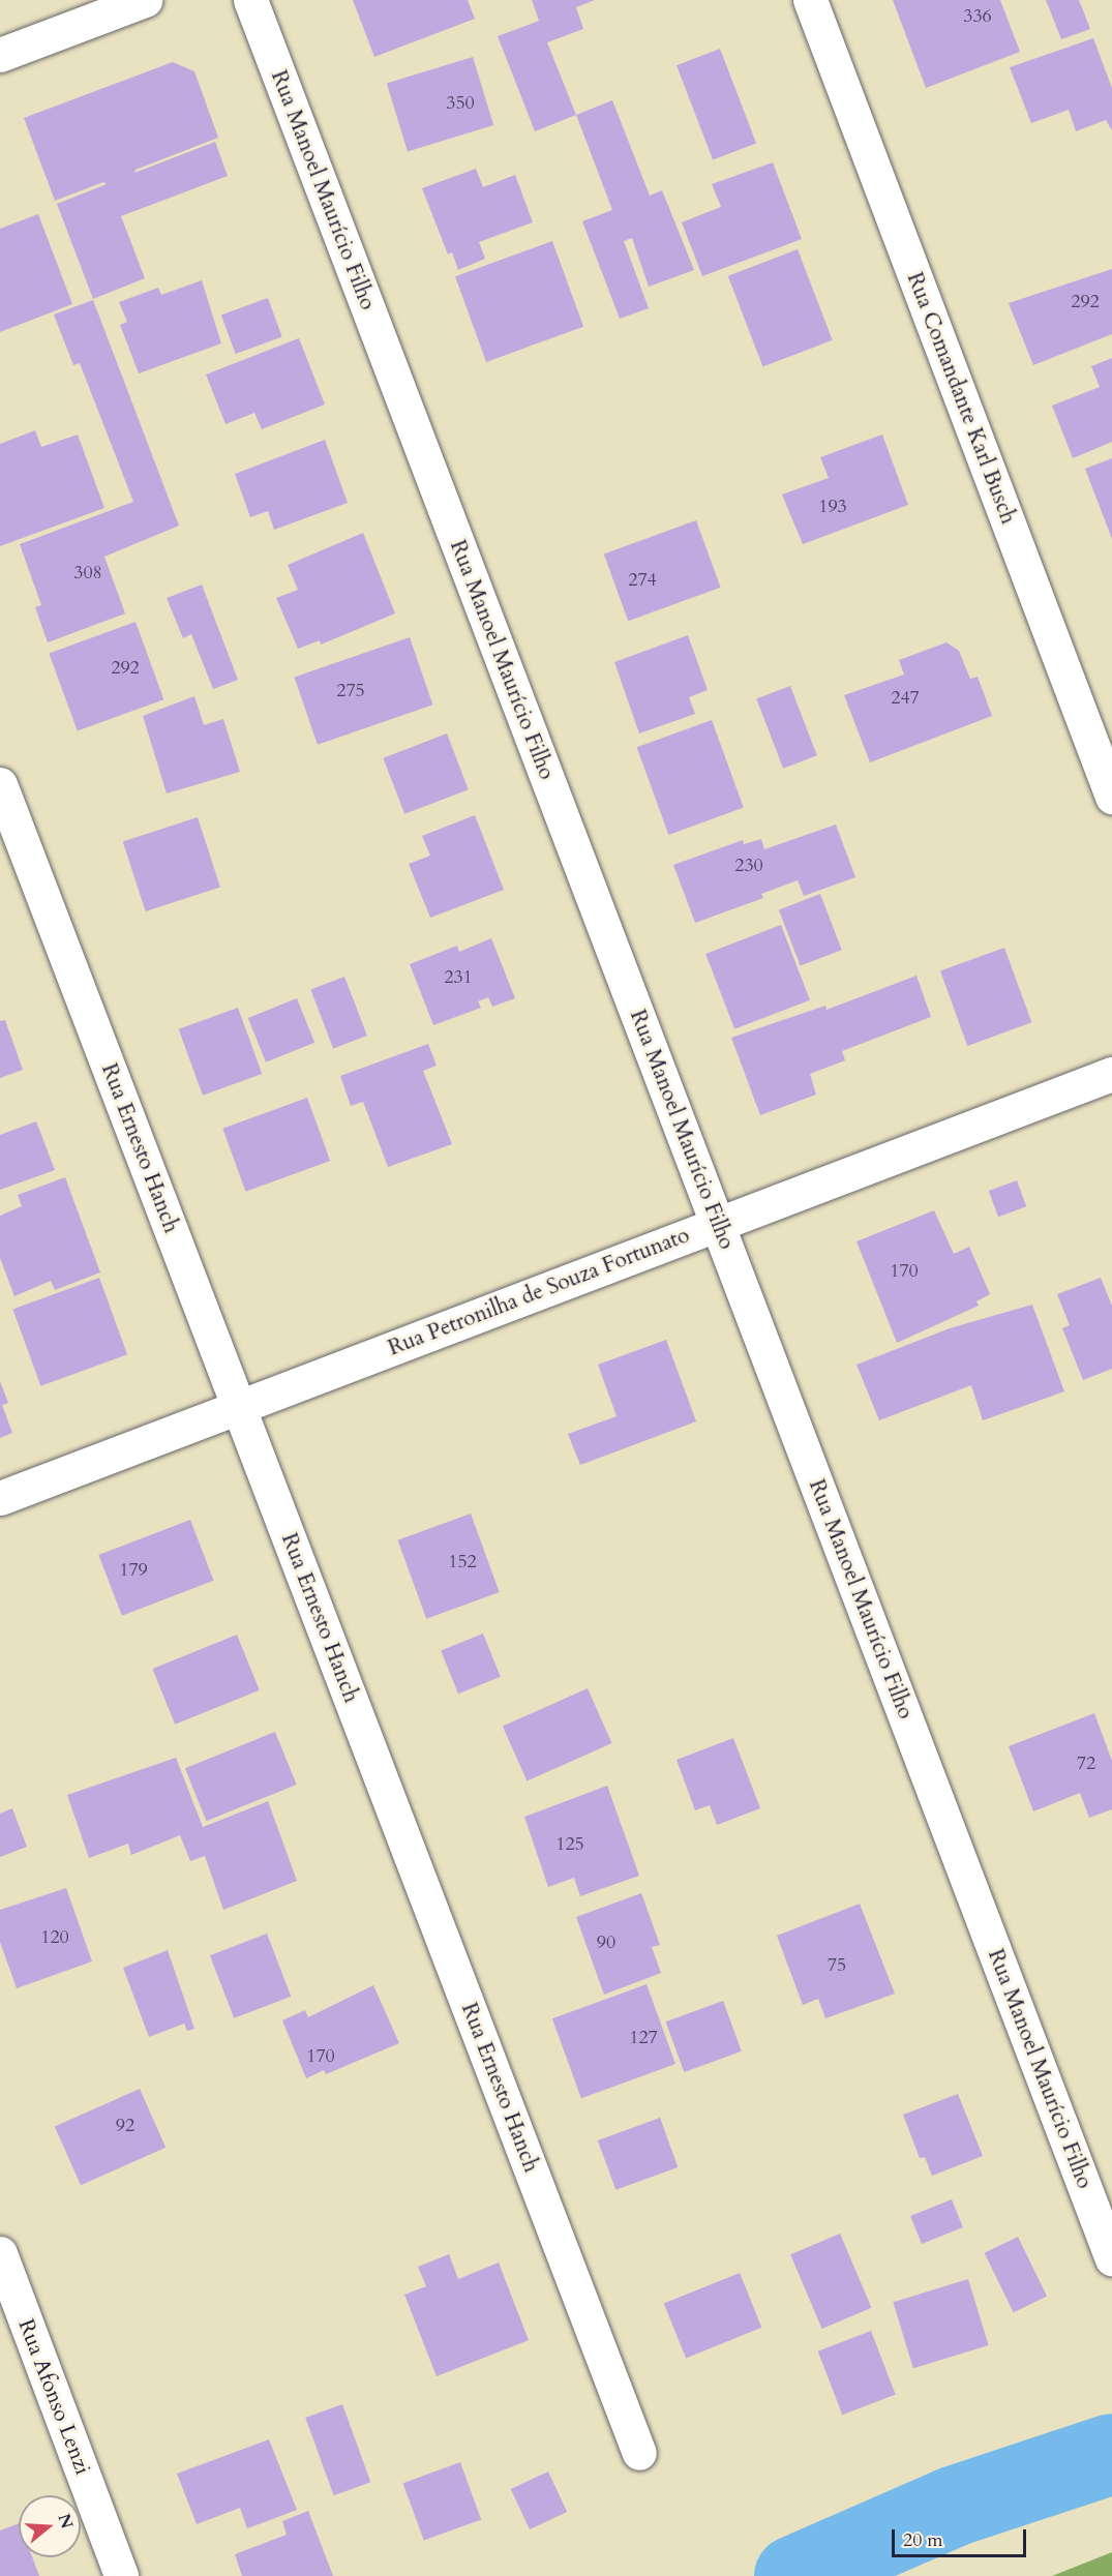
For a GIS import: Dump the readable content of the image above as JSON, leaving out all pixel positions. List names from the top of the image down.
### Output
{
  "streets": {
    "street": [
      "Rua Manoel Maurício Filho",
      "Rua Comandante Karl Busch",
      "Rua Ernesto Hanch",
      "Rua Petronilha de Souza Fortunato",
      "Rua Afonso Lenzi"
    ]
  },
  "crossings": [
    ["Rua Manoel Maurício Filho", "Rua Petronilha de Souza Fortunato"],
    ["Rua Ernesto Hanch", "Rua Petronilha de Souza Fortunato"]
  ],
  "house_numbers": [
    "336",
    "350",
    "292",
    "193",
    "308",
    "274",
    "292",
    "275",
    "247",
    "230",
    "231",
    "170",
    "152",
    "179",
    "72",
    "125",
    "120",
    "90",
    "75",
    "127",
    "170",
    "92"
  ],
  "scale_bar": "20 m",
  "north": "right"
}
